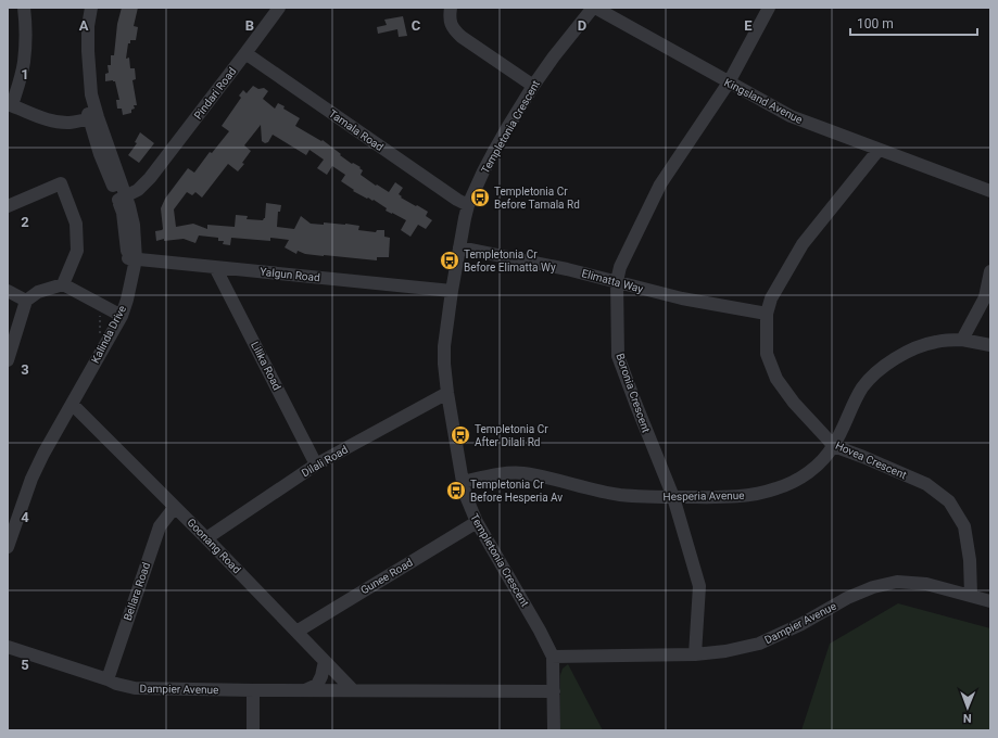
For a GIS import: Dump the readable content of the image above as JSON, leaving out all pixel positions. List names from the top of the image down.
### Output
{
  "streets": {
    "street": [
      "Pindari Road",
      "Kingsland Avenue",
      "Templetonia Crescent",
      "Tamala Road",
      "Yalgun Road",
      "Elimatta Way",
      "Kalinda Drive",
      "Lilika Road",
      "Boronia Crescent",
      "Hovea Crescent",
      "Dilali Road",
      "Hesperia Avenue",
      "Goonang Road",
      "Gunee Road",
      "Bellara Road",
      "Dampier Avenue"
    ]
  },
  "crossings": [
    ["Pindari Road", "Tamala Road"],
    ["Pindari Road", "Kalinda Drive"],
    ["Kingsland Avenue", "Templetonia Crescent"],
    ["Kingsland Avenue", "Boronia Crescent"],
    ["Kingsland Avenue", "Hovea Crescent"],
    ["Templetonia Crescent", "Tamala Road"],
    ["Templetonia Crescent", "Yalgun Road"],
    ["Templetonia Crescent", "Elimatta Way"],
    ["Templetonia Crescent", "Dilali Road"],
    ["Templetonia Crescent", "Hesperia Avenue"],
    ["Templetonia Crescent", "Gunee Road"],
    ["Templetonia Crescent", "Dampier Avenue"],
    ["Yalgun Road", "Kalinda Drive"],
    ["Yalgun Road", "Lilika Road"],
    ["Elimatta Way", "Boronia Crescent"],
    ["Elimatta Way", "Hovea Crescent"],
    ["Kalinda Drive", "Goonang Road"],
    ["Lilika Road", "Dilali Road"],
    ["Boronia Crescent", "Hesperia Avenue"],
    ["Boronia Crescent", "Dampier Avenue"],
    ["Hovea Crescent", "Hesperia Avenue"],
    ["Hovea Crescent", "Dampier Avenue"],
    ["Dilali Road", "Goonang Road"],
    ["Goonang Road", "Gunee Road"],
    ["Goonang Road", "Bellara Road"],
    ["Goonang Road", "Dampier Avenue"],
    ["Bellara Road", "Dampier Avenue"]
  ],
  "places": {
    "bus stop": [
      "Templetonia Cr Before Tamala Rd",
      "Templetonia Cr Before Elimatta Wy",
      "Templetonia Cr After Dilali Rd",
      "Templetonia Cr Before Hesperia Av"
    ]
  },
  "scale_bar": "100 m",
  "north": "bottom",
  "grid": {
    "columns": [
      "A",
      "B",
      "C",
      "D",
      "E"
    ],
    "rows": [
      "1",
      "2",
      "3",
      "4",
      "5"
    ]
  }
}
